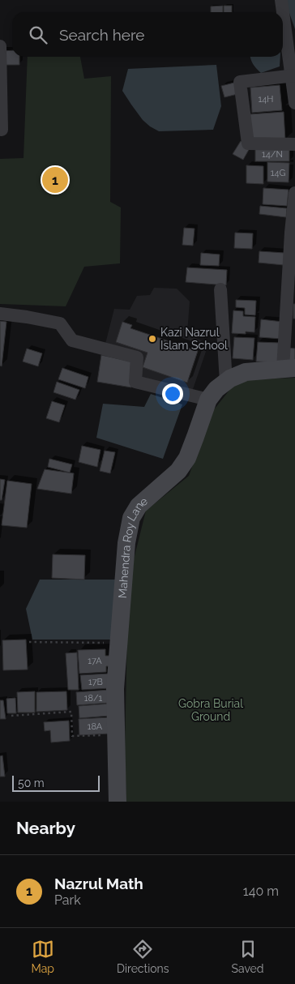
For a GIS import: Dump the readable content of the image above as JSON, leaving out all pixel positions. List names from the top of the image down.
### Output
{
  "streets": {
    "street": ["Mahendra Roy Lane"]
  },
  "parks": ["Gobra Burial Ground"],
  "places": ["Kazi Nazrul Islam School"],
  "house_numbers": [
    "14H",
    "14/N",
    "14G",
    "17A",
    "17B",
    "18/1",
    "18A"
  ],
  "scale_bar": "50 m",
  "page": {
    "search": "Search here",
    "pins": "1",
    "scale": "50 m",
    "heading": "Nearby",
    "list": [
      {
        "mark": "1",
        "name": "Nazrul Math",
        "note": "Park",
        "value": "140 m"
      }
    ],
    "nav": ["Map", "Directions", "Saved"]
  }
}
